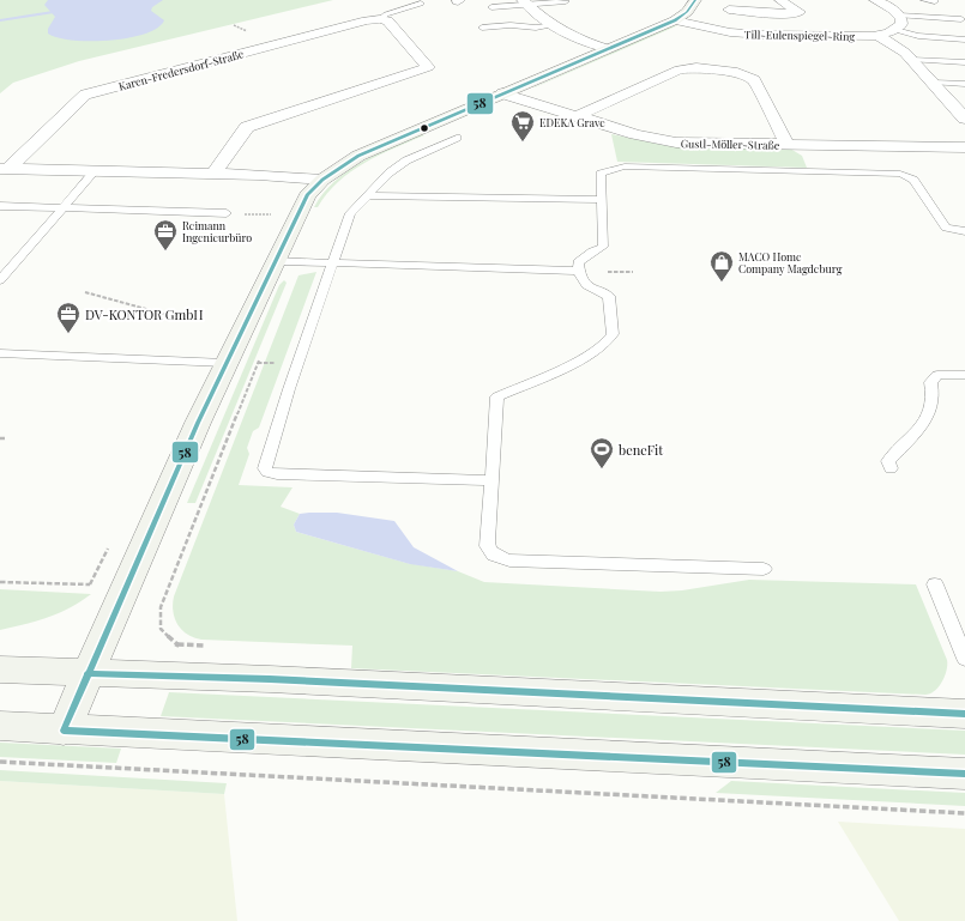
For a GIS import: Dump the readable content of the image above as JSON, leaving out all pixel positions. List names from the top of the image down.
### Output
{
  "streets": {
    "street": ["Till-Eulenspiegel-Ring", "Karen-Fredersdorf-Straße", "Gustl-Möller-Straße"]
  },
  "places": {
    "supermarket": ["EDEKA Grave"],
    "office": ["Reimann Ingenieurbüro", "DV-KONTOR GmbH"],
    "shop": ["MACO Home Company Magdeburg"],
    "sports": ["beneFit"]
  },
  "lines": ["transit line 58"]
}
